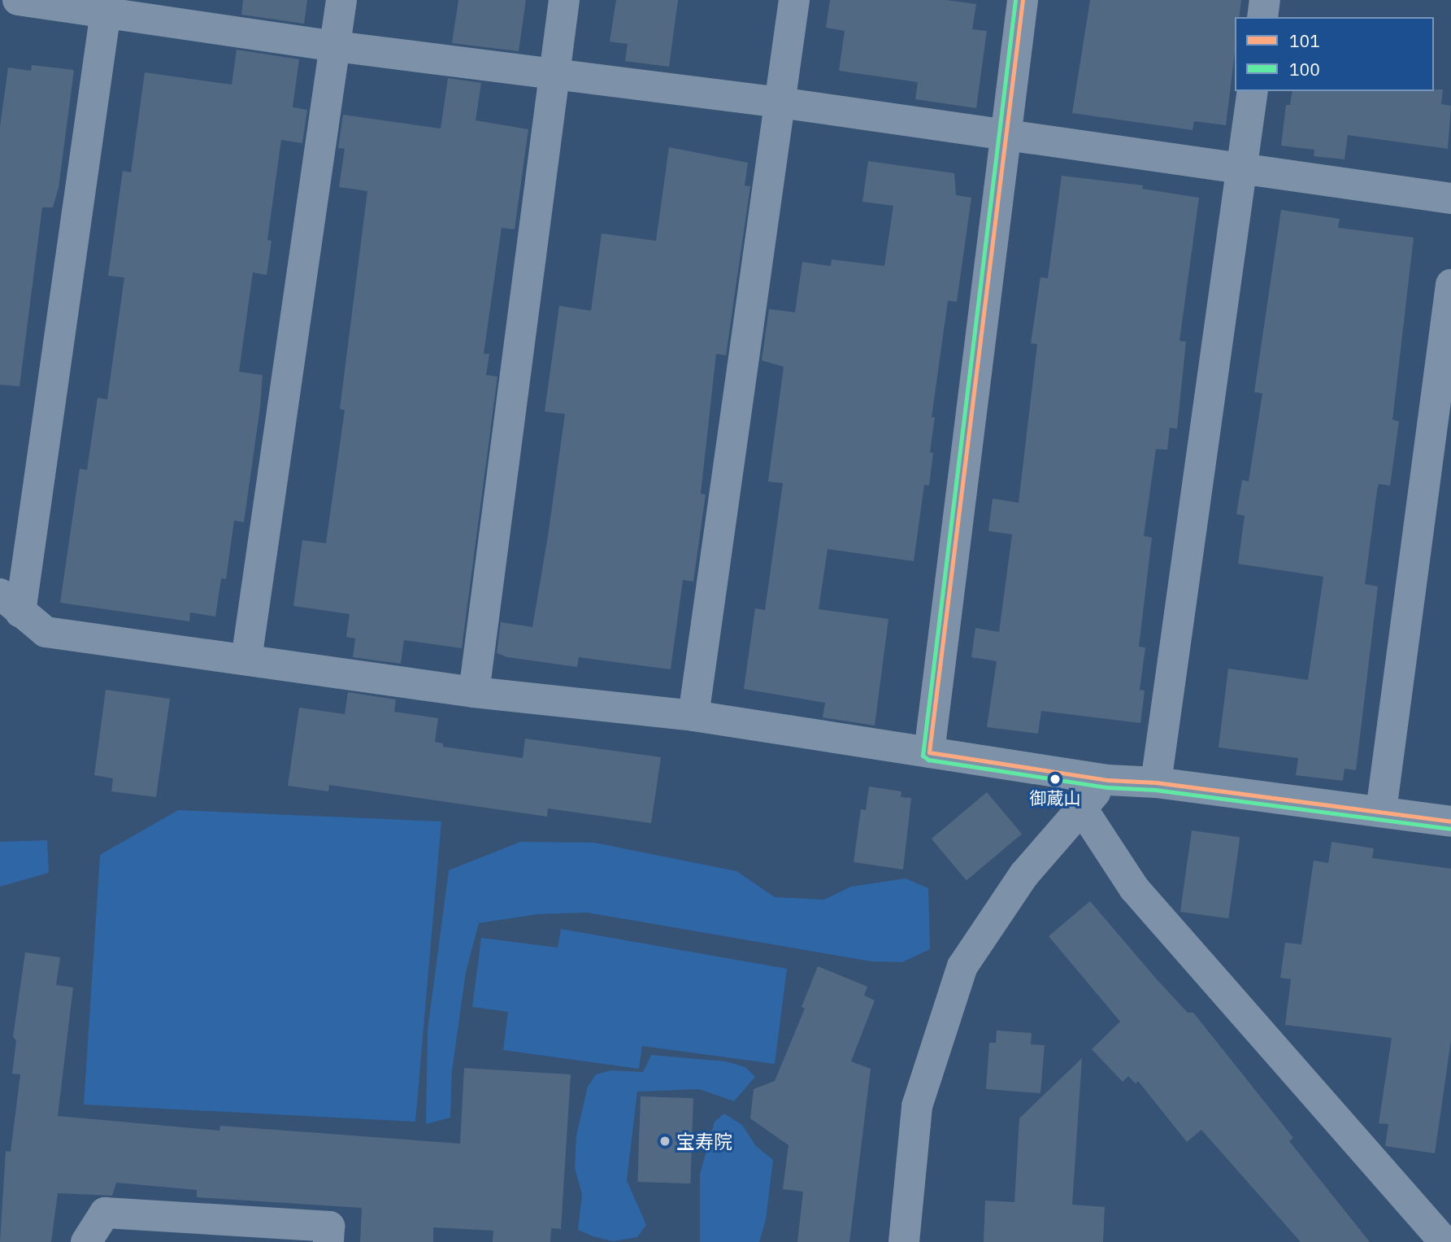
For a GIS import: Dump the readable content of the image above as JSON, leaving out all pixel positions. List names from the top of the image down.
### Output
{
  "places": ["御蔵山", "宝寿院"],
  "lines": ["transit line 101", "transit line 100"],
  "legend": ["101", "100"]
}
